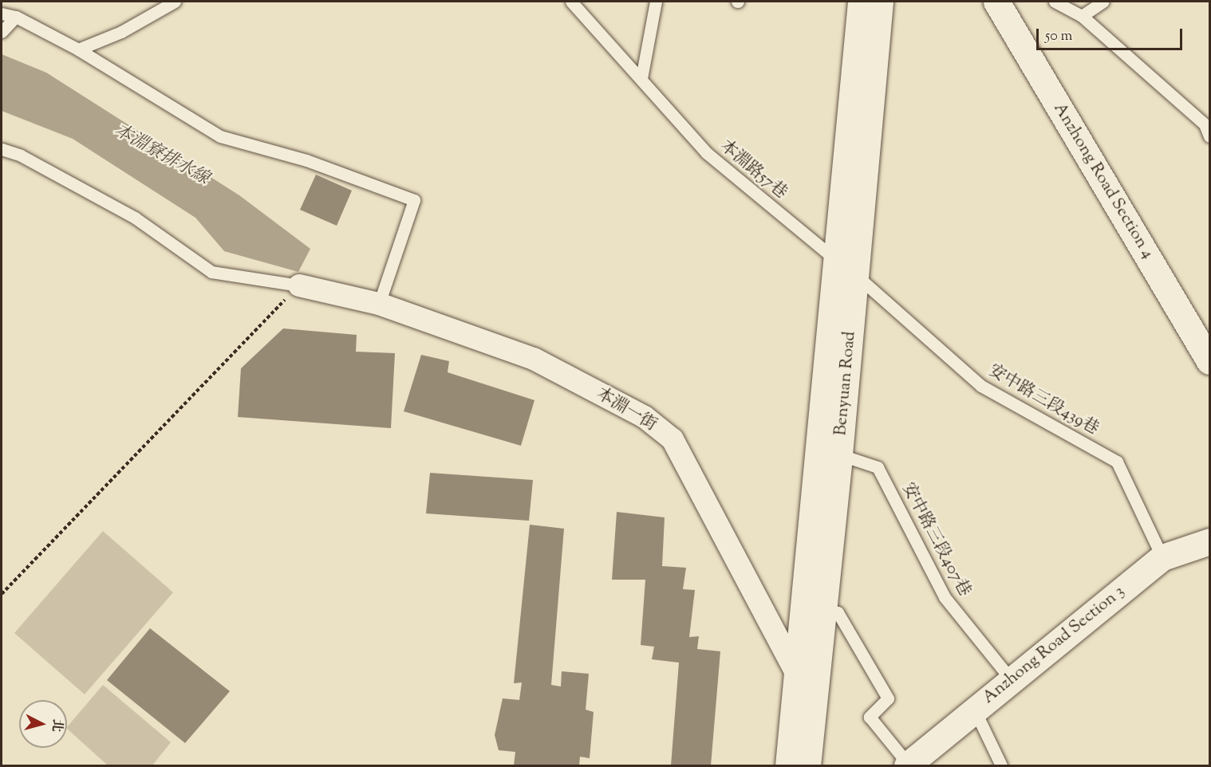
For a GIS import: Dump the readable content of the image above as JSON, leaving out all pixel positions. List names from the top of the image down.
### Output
{
  "streets": {
    "street": [
      "Anzhong Road Section 4",
      "Benyuan Road",
      "本淵一街",
      "Anzhong Road Section 3"
    ],
    "lane": ["本淵路57巷", "安中路三段439巷", "安中路三段407巷"]
  },
  "crossings": [
    ["本淵路57巷", "Benyuan Road"],
    ["本淵路57巷", "安中路三段439巷"],
    ["Benyuan Road", "安中路三段439巷"],
    ["Benyuan Road", "本淵一街"],
    ["Benyuan Road", "安中路三段407巷"],
    ["安中路三段439巷", "Anzhong Road Section 3"],
    ["安中路三段407巷", "Anzhong Road Section 3"]
  ],
  "water": ["本淵寮排水線"],
  "scale_bar": "50 m",
  "north": "right"
}
